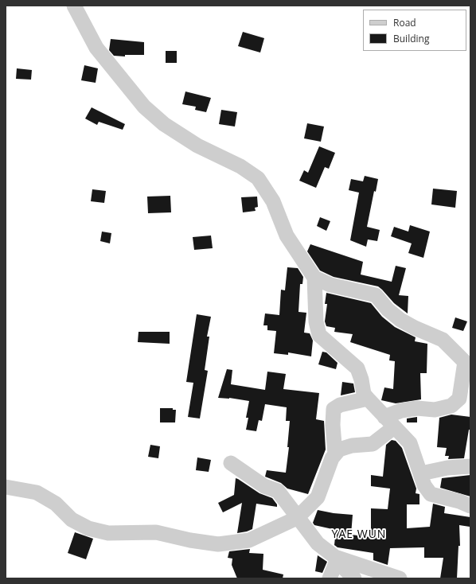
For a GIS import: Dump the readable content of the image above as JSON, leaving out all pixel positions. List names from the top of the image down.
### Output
{
  "districts": ["YAE WUN"],
  "legend": ["Road", "Building"]
}
